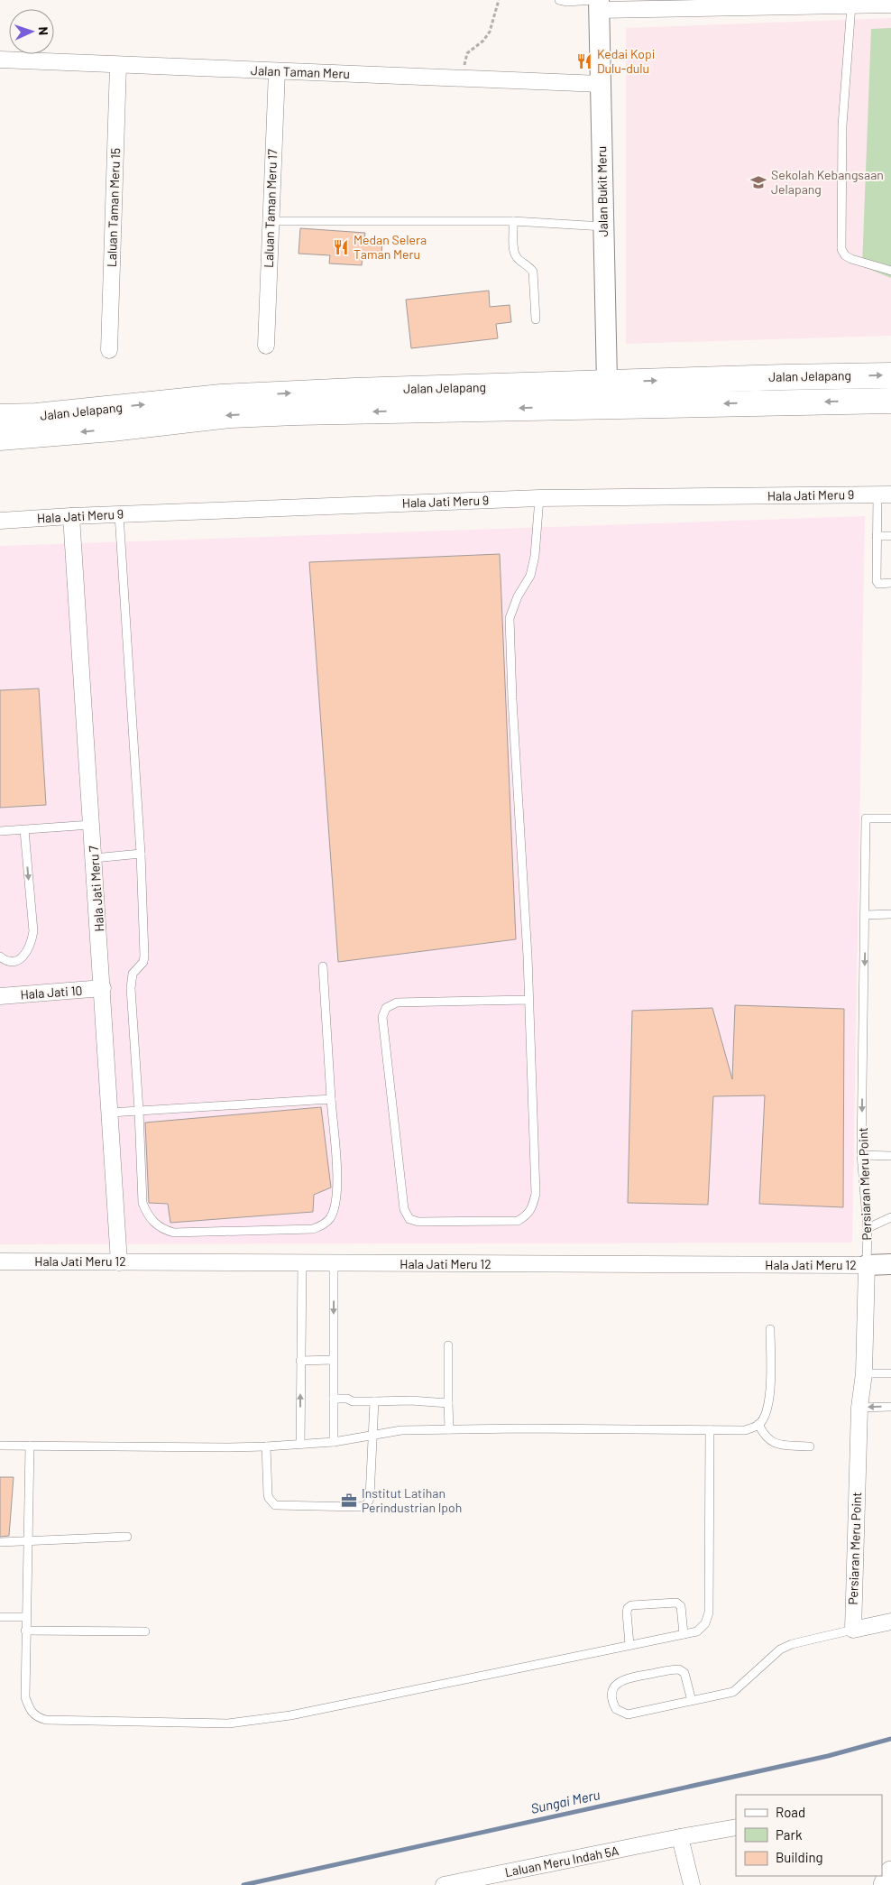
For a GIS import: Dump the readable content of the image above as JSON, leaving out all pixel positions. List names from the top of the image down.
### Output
{
  "streets": {
    "main road": ["Jalan Jelapang"],
    "street": [
      "Jalan Taman Meru",
      "Jalan Bukit Meru",
      "Laluan Taman Meru 15",
      "Laluan Taman Meru 17",
      "Hala Jati Meru 9",
      "Hala Jati Meru 7",
      "Hala Jati 10",
      "Persiaran Meru Point",
      "Hala Jati Meru 12",
      "Laluan Meru Indah 5A"
    ]
  },
  "crossings": [
    ["Jalan Taman Meru", "Jalan Bukit Meru"],
    ["Jalan Taman Meru", "Laluan Taman Meru 15"],
    ["Jalan Taman Meru", "Laluan Taman Meru 17"],
    ["Jalan Bukit Meru", "Jalan Jelapang"],
    ["Hala Jati Meru 9", "Hala Jati Meru 7"],
    ["Hala Jati Meru 7", "Hala Jati 10"],
    ["Hala Jati Meru 7", "Hala Jati Meru 12"],
    ["Persiaran Meru Point", "Hala Jati Meru 12"]
  ],
  "water": ["Sungai Meru"],
  "places": {
    "restaurant": ["Kedai Kopi Dulu-dulu", "Medan Selera Taman Meru"],
    "school or university": ["Sekolah Kebangsaan Jelapang"],
    "office": ["Institut Latihan Perindustrian Ipoh"]
  },
  "legend": ["Road", "Park", "Building"],
  "north": "right"
}
